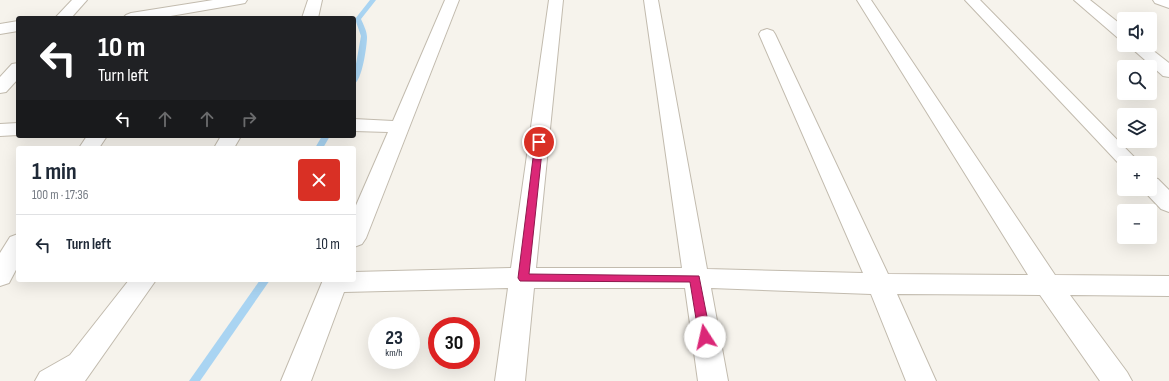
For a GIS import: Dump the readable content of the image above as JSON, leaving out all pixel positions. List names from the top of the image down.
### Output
{
  "page": {
    "map_buttons": ["+", "−"],
    "turn": ["10 m", "Turn left"],
    "heading": ["1 min", "100 m · 17:36"],
    "list": [
      {
        "name": "Turn left",
        "value": "10 m"
      }
    ],
    "speed": "23 km/h",
    "limit": "30"
  }
}
